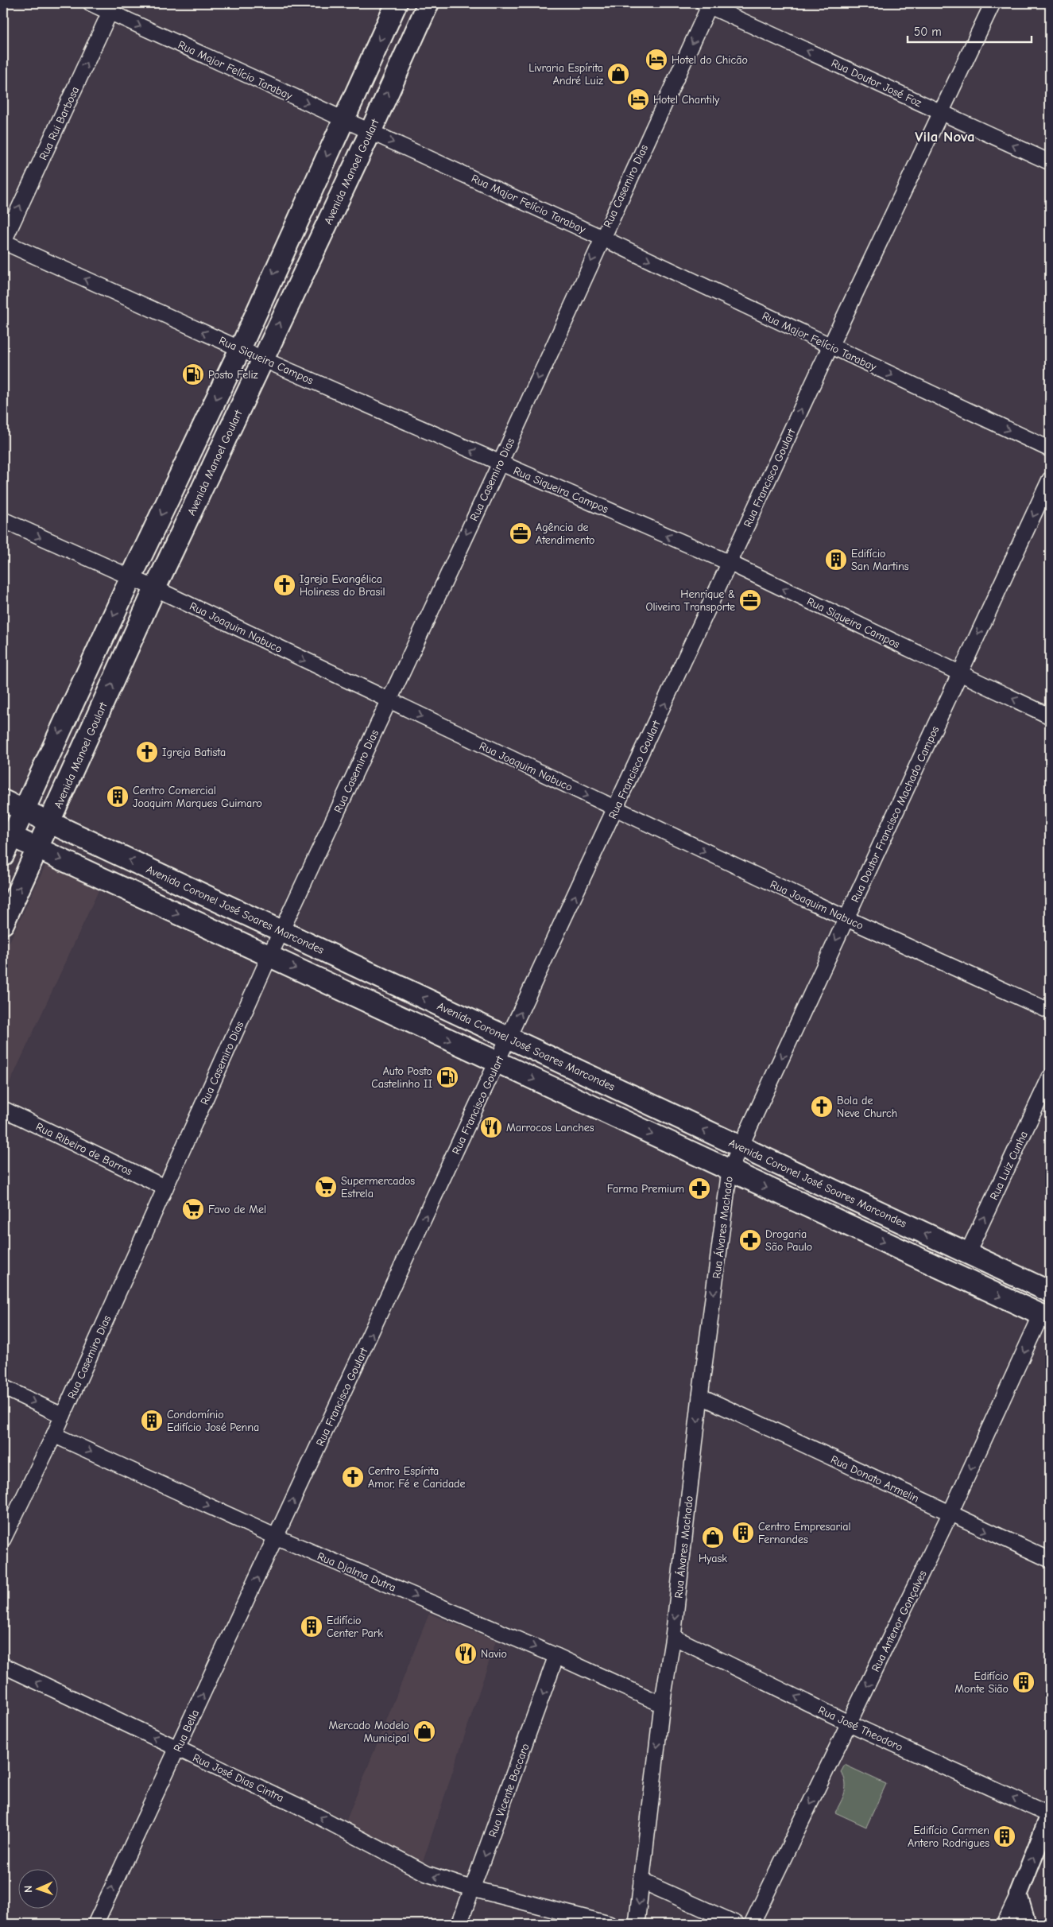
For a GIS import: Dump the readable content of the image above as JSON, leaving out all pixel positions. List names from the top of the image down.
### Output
{
  "streets": {
    "main road": ["Avenida Manoel Goulart", "Avenida Coronel José Soares Marcondes"],
    "street": [
      "Rua Major Felício Tarabay",
      "Rua Doutor José Foz",
      "Rua Rui Barbosa",
      "Rua Casemiro Dias",
      "Rua Siqueira Campos",
      "Rua Francisco Goulart",
      "Rua Joaquim Nabuco",
      "Rua Doutor Francisco Machado Campos",
      "Rua Ribeiro de Barros",
      "Rua Luiz Cunha",
      "Rua Álvares Machado",
      "Rua Donato Armelin",
      "Rua Djalma Dutra",
      "Rua Antenor Gonçalves",
      "Rua José Theodoro",
      "Rua Bella",
      "Rua José Dias Cintra",
      "Rua Vicente Baccaro"
    ]
  },
  "crossings": [
    ["Rua Major Felício Tarabay", "Rua Rui Barbosa"],
    ["Rua Major Felício Tarabay", "Avenida Manoel Goulart"],
    ["Rua Major Felício Tarabay", "Rua Casemiro Dias"],
    ["Rua Major Felício Tarabay", "Rua Francisco Goulart"],
    ["Rua Doutor José Foz", "Rua Casemiro Dias"],
    ["Rua Doutor José Foz", "Rua Francisco Goulart"],
    ["Rua Rui Barbosa", "Rua Siqueira Campos"],
    ["Avenida Manoel Goulart", "Rua Siqueira Campos"],
    ["Avenida Manoel Goulart", "Rua Joaquim Nabuco"],
    ["Avenida Manoel Goulart", "Avenida Coronel José Soares Marcondes"],
    ["Rua Casemiro Dias", "Rua Siqueira Campos"],
    ["Rua Casemiro Dias", "Rua Joaquim Nabuco"],
    ["Rua Casemiro Dias", "Avenida Coronel José Soares Marcondes"],
    ["Rua Casemiro Dias", "Rua Ribeiro de Barros"],
    ["Rua Casemiro Dias", "Rua Djalma Dutra"],
    ["Rua Siqueira Campos", "Rua Francisco Goulart"],
    ["Rua Siqueira Campos", "Rua Doutor Francisco Machado Campos"],
    ["Rua Francisco Goulart", "Rua Joaquim Nabuco"],
    ["Rua Francisco Goulart", "Avenida Coronel José Soares Marcondes"],
    ["Rua Francisco Goulart", "Rua Djalma Dutra"],
    ["Rua Francisco Goulart", "Rua Bella"],
    ["Rua Joaquim Nabuco", "Rua Doutor Francisco Machado Campos"],
    ["Rua Doutor Francisco Machado Campos", "Avenida Coronel José Soares Marcondes"],
    ["Rua Doutor Francisco Machado Campos", "Rua Álvares Machado"],
    ["Avenida Coronel José Soares Marcondes", "Rua Luiz Cunha"],
    ["Rua Álvares Machado", "Rua Donato Armelin"],
    ["Rua Álvares Machado", "Rua Djalma Dutra"],
    ["Rua Álvares Machado", "Rua José Theodoro"],
    ["Rua Donato Armelin", "Rua Antenor Gonçalves"],
    ["Rua Djalma Dutra", "Rua Bella"],
    ["Rua Djalma Dutra", "Rua Vicente Baccaro"],
    ["Rua Antenor Gonçalves", "Rua José Theodoro"],
    ["Rua Bella", "Rua José Dias Cintra"],
    ["Rua José Dias Cintra", "Rua Vicente Baccaro"]
  ],
  "one_way": [
    "Rua Major Felício Tarabay",
    "Rua Doutor José Foz",
    "Rua Rui Barbosa",
    "Rua Casemiro Dias",
    "Rua Siqueira Campos",
    "Rua Francisco Goulart",
    "Rua Joaquim Nabuco",
    "Rua Doutor Francisco Machado Campos",
    "Rua Luiz Cunha",
    "Rua Álvares Machado",
    "Rua Djalma Dutra",
    "Rua Antenor Gonçalves",
    "Rua José Theodoro",
    "Rua Bella",
    "Rua José Dias Cintra",
    "Rua Vicente Baccaro"
  ],
  "districts": ["Vila Nova"],
  "places": {
    "hotel": ["Hotel do Chicão", "Hotel Chantily"],
    "shop": ["Livraria Espírita André Luiz", "Hyask", "Mercado Modelo Municipal"],
    "fuel station": ["Posto Feliz", "Auto Posto Castelinho II"],
    "office": ["Agência de Atendimento", "Henrique & Oliveira Transporte"],
    "building": [
      "Edifício San Martins",
      "Centro Comercial Joaquim Marques Guimaro",
      "Condomínio Edifício José Penna",
      "Centro Empresarial Fernandes",
      "Edifício Center Park",
      "Edifício Monte Sião",
      "Edifício Carmen Antero Rodrigues"
    ],
    "church": [
      "Igreja Evangélica Holiness do Brasil",
      "Igreja Batista",
      "Bola de Neve Church",
      "Centro Espírita Amor, Fé e Caridade"
    ],
    "restaurant": ["Marrocos Lanches", "Navio"],
    "supermarket": ["Supermercados Estrela", "Favo de Mel"],
    "pharmacy": ["Farma Premium", "Drogaria São Paulo"]
  },
  "scale_bar": "50 m",
  "north": "left"
}
